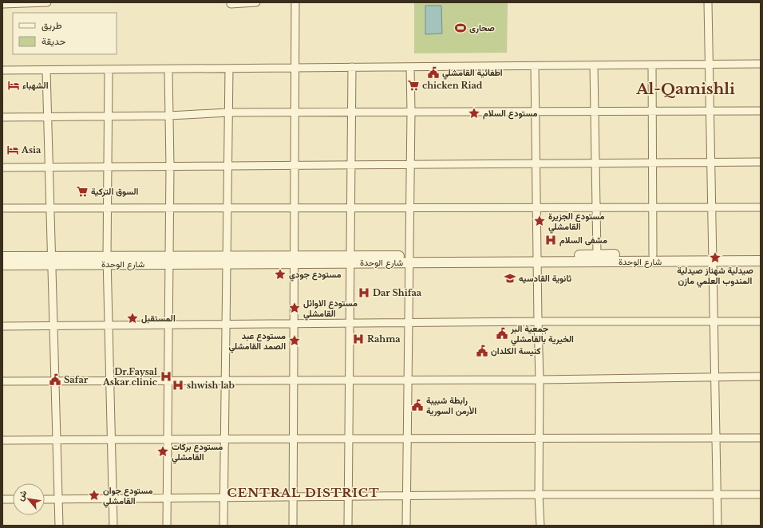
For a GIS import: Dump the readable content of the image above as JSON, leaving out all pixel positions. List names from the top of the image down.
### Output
{
  "streets": {
    "street": ["شارع الوحدة"]
  },
  "districts": ["Al-Qamishli", "CENTRAL DISTRICT"],
  "places": {
    "sports": ["صحارى"],
    "public building": [
      "اطفائية القامشلي",
      "جمعية البر الخيرية بالقامشلي",
      "كنيسة الكلدان",
      "Safar",
      "رابطة شبيبة اﻷرمن السورية"
    ],
    "hotel": ["الشهباء", "Asia"],
    "supermarket": ["chicken Riad", "السوق التركية"],
    "place": [
      "مستودع السلام",
      "مستودع الجزيرة القامشلي",
      "صيدلية شهناز صيدلية المندوب العلمي مازن",
      "مستودع جودي",
      "مستودع الاوائل القامشلي",
      "المستقبل",
      "مستودع عبد الصمد القامشلي",
      "مستودع بركات القامشلي",
      "مستودع جوان القامشلي"
    ],
    "hospital": [
      "مشفى السلام",
      "Dar Shifaa",
      "Rahma",
      "Dr.Faysal Askar clinic",
      "shwish lab"
    ],
    "school or university": ["ثانوية القادسيه"]
  },
  "legend": ["طريق", "حديقة"],
  "north": "top left"
}
